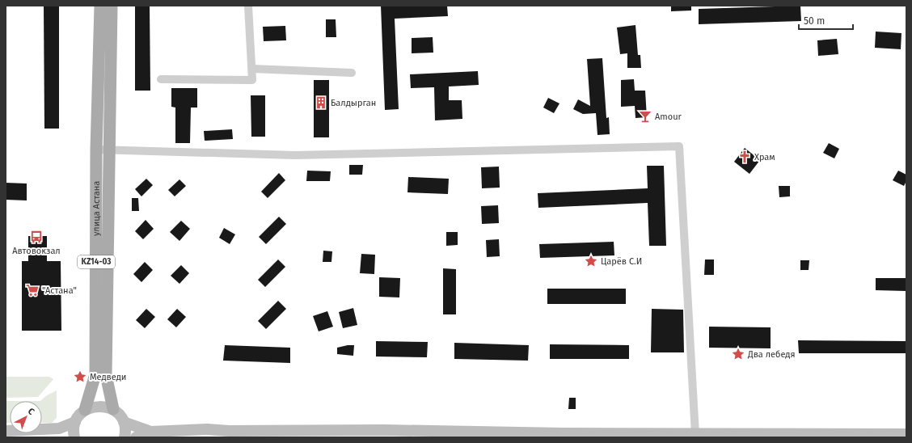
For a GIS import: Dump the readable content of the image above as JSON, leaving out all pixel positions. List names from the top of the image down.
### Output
{
  "streets": {
    "main road": ["улица Астана", "KZ14-03"]
  },
  "places": {
    "building": ["Балдырган"],
    "bar": ["Amour"],
    "church": ["Храм"],
    "bus stop": ["Автовокзал"],
    "place": ["Царёв С.И", "Два лебедя", "Медведи"],
    "supermarket": ["\"Астана\""]
  },
  "scale_bar": "50 m",
  "north": "top right"
}
